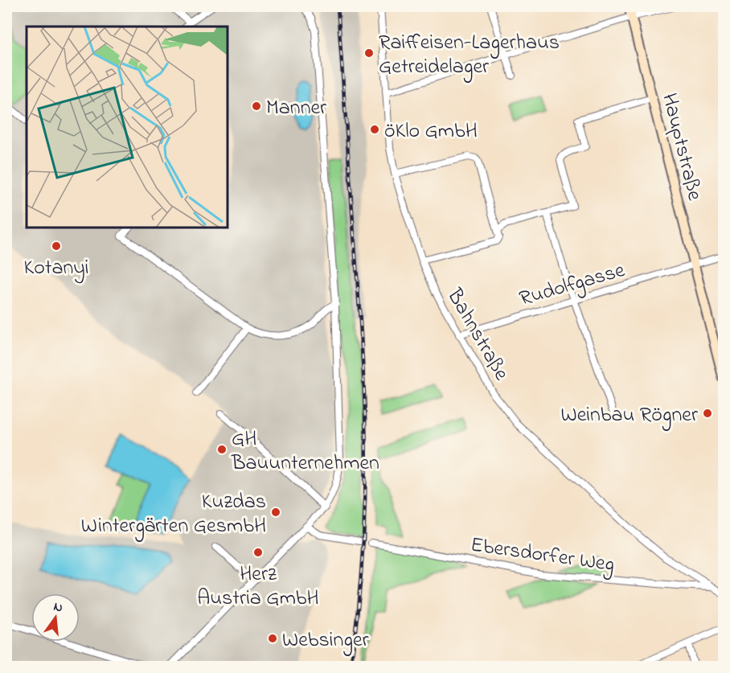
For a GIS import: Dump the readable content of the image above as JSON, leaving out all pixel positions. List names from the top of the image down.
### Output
{
  "streets": {
    "main road": ["Hauptstraße"],
    "street": ["Rudolfgasse", "Bahnstraße", "Ebersdorfer Weg"]
  },
  "crossings": [
    ["Hauptstraße", "Rudolfgasse"],
    ["Rudolfgasse", "Bahnstraße"],
    ["Bahnstraße", "Ebersdorfer Weg"]
  ],
  "places": [
    "Raiffeisen-Lagerhaus Getreidelager",
    "Manner",
    "öKlo GmbH",
    "Kotanyi",
    "Weinbau Rögner",
    "GH Bauunternehmen",
    "Kuzdas Wintergärten GesmbH",
    "Herz Austria GmbH",
    "Websinger"
  ],
  "north": "top"
}
